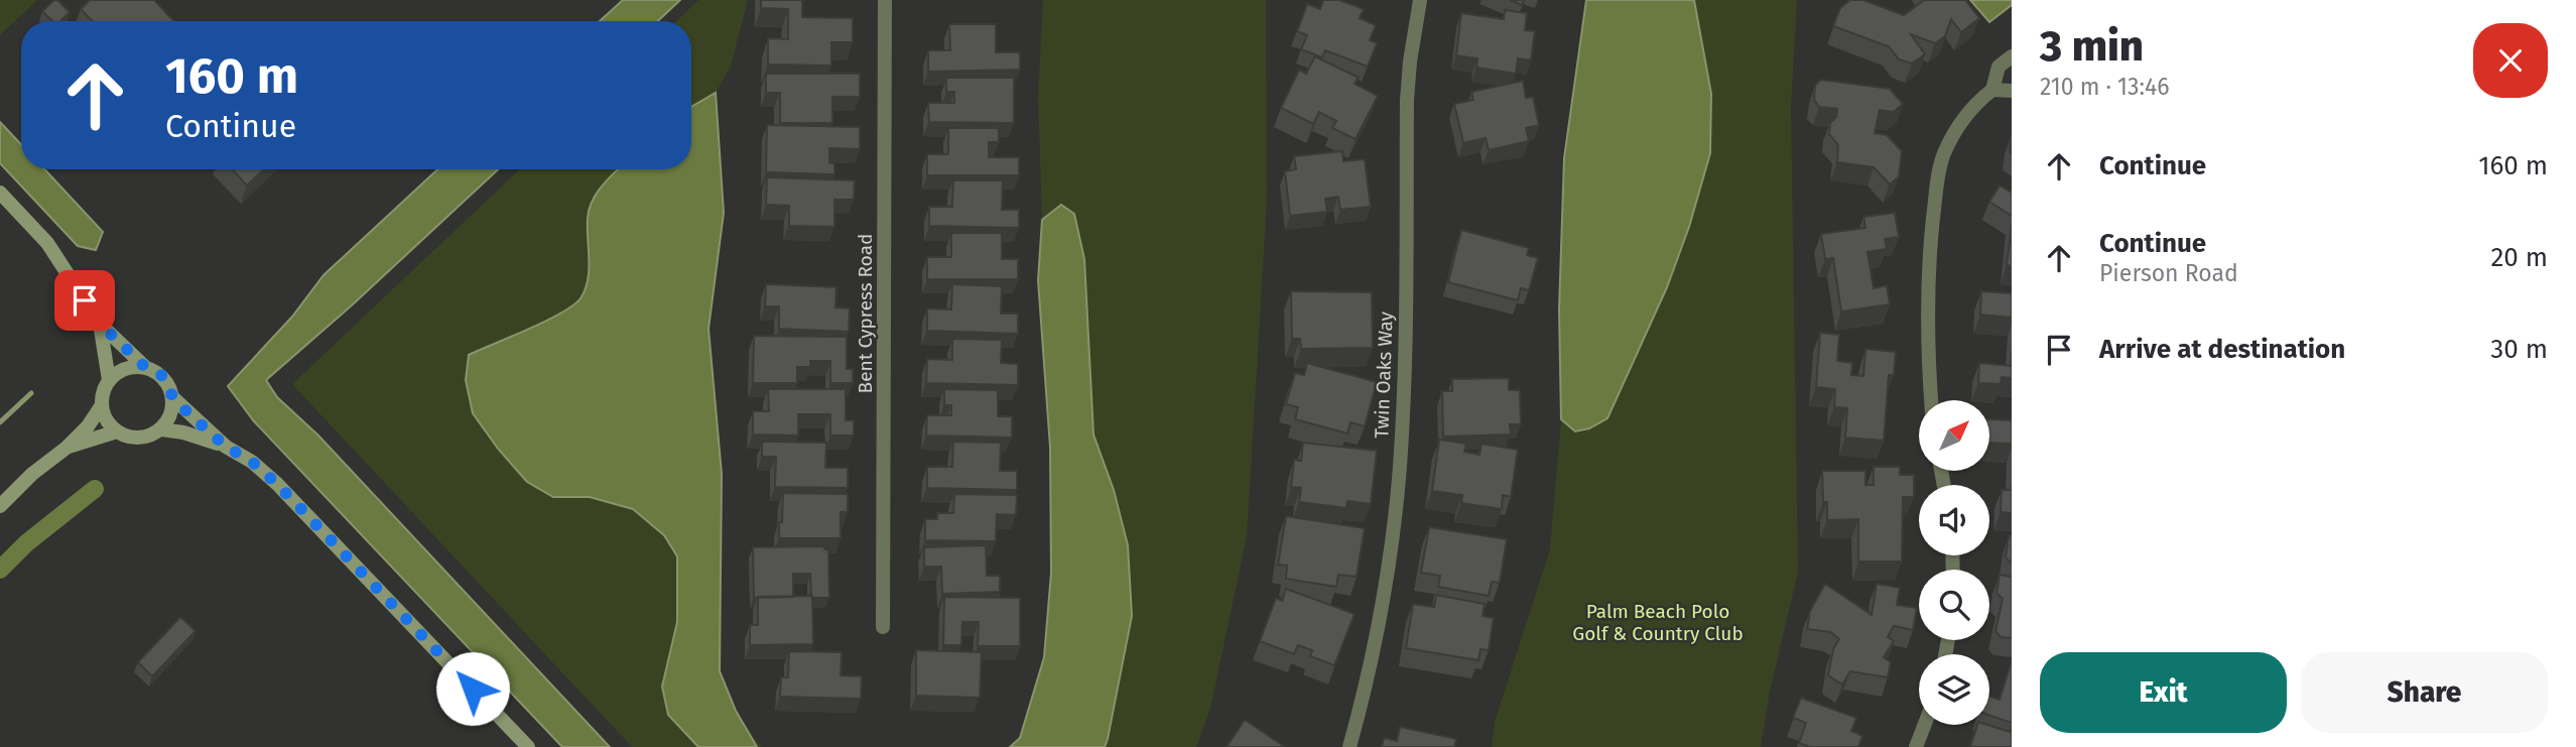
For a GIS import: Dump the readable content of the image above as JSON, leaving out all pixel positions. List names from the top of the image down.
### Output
{
  "streets": {
    "street": ["Bent Cypress Road", "Twin Oaks Way"]
  },
  "parks": ["Palm Beach Polo Golf & Country Club"],
  "north": "top right",
  "page": {
    "heading": ["3 min", "210 m · 13:46"],
    "turn": ["160 m", "Continue"],
    "list": [
      {
        "name": "Continue",
        "value": "160 m"
      },
      {
        "name": "Continue",
        "note": "Pierson Road",
        "value": "20 m"
      },
      {
        "name": "Arrive at destination",
        "value": "30 m"
      }
    ],
    "buttons": ["Exit", "Share"]
  }
}
